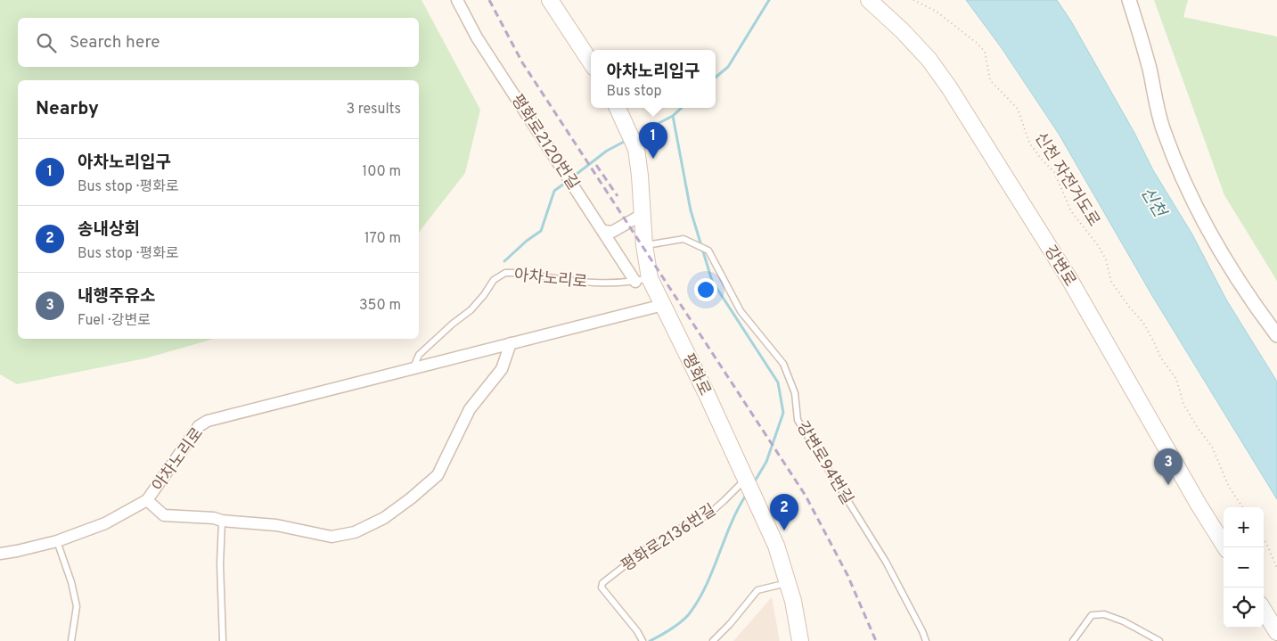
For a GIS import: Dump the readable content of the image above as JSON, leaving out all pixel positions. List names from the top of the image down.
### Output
{
  "streets": {
    "main road": ["강변로", "평화로"],
    "street": ["평화로2120번길", "아차노리로"],
    "lane": ["강변로94번길", "평화로2136번길"],
    "path": ["신천 자전거도로"]
  },
  "crossings": [
    ["평화로2120번길", "아차노리로"],
    ["평화로2120번길", "평화로"],
    ["아차노리로", "평화로"],
    ["평화로", "강변로94번길"],
    ["평화로", "평화로2136번길"]
  ],
  "water": ["신천"],
  "page": {
    "search": "Search here",
    "popup": ["아차노리입구", "Bus stop"],
    "heading": ["Nearby", "3 results"],
    "pins": ["1", "3", "2"],
    "list": [
      {
        "mark": "1",
        "name": "아차노리입구",
        "note": "Bus stop · 평화로",
        "value": "100 m"
      },
      {
        "mark": "2",
        "name": "송내상회",
        "note": "Bus stop · 평화로",
        "value": "170 m"
      },
      {
        "mark": "3",
        "name": "내행주유소",
        "note": "Fuel · 강변로",
        "value": "350 m"
      }
    ],
    "map_buttons": ["+", "−"]
  }
}
